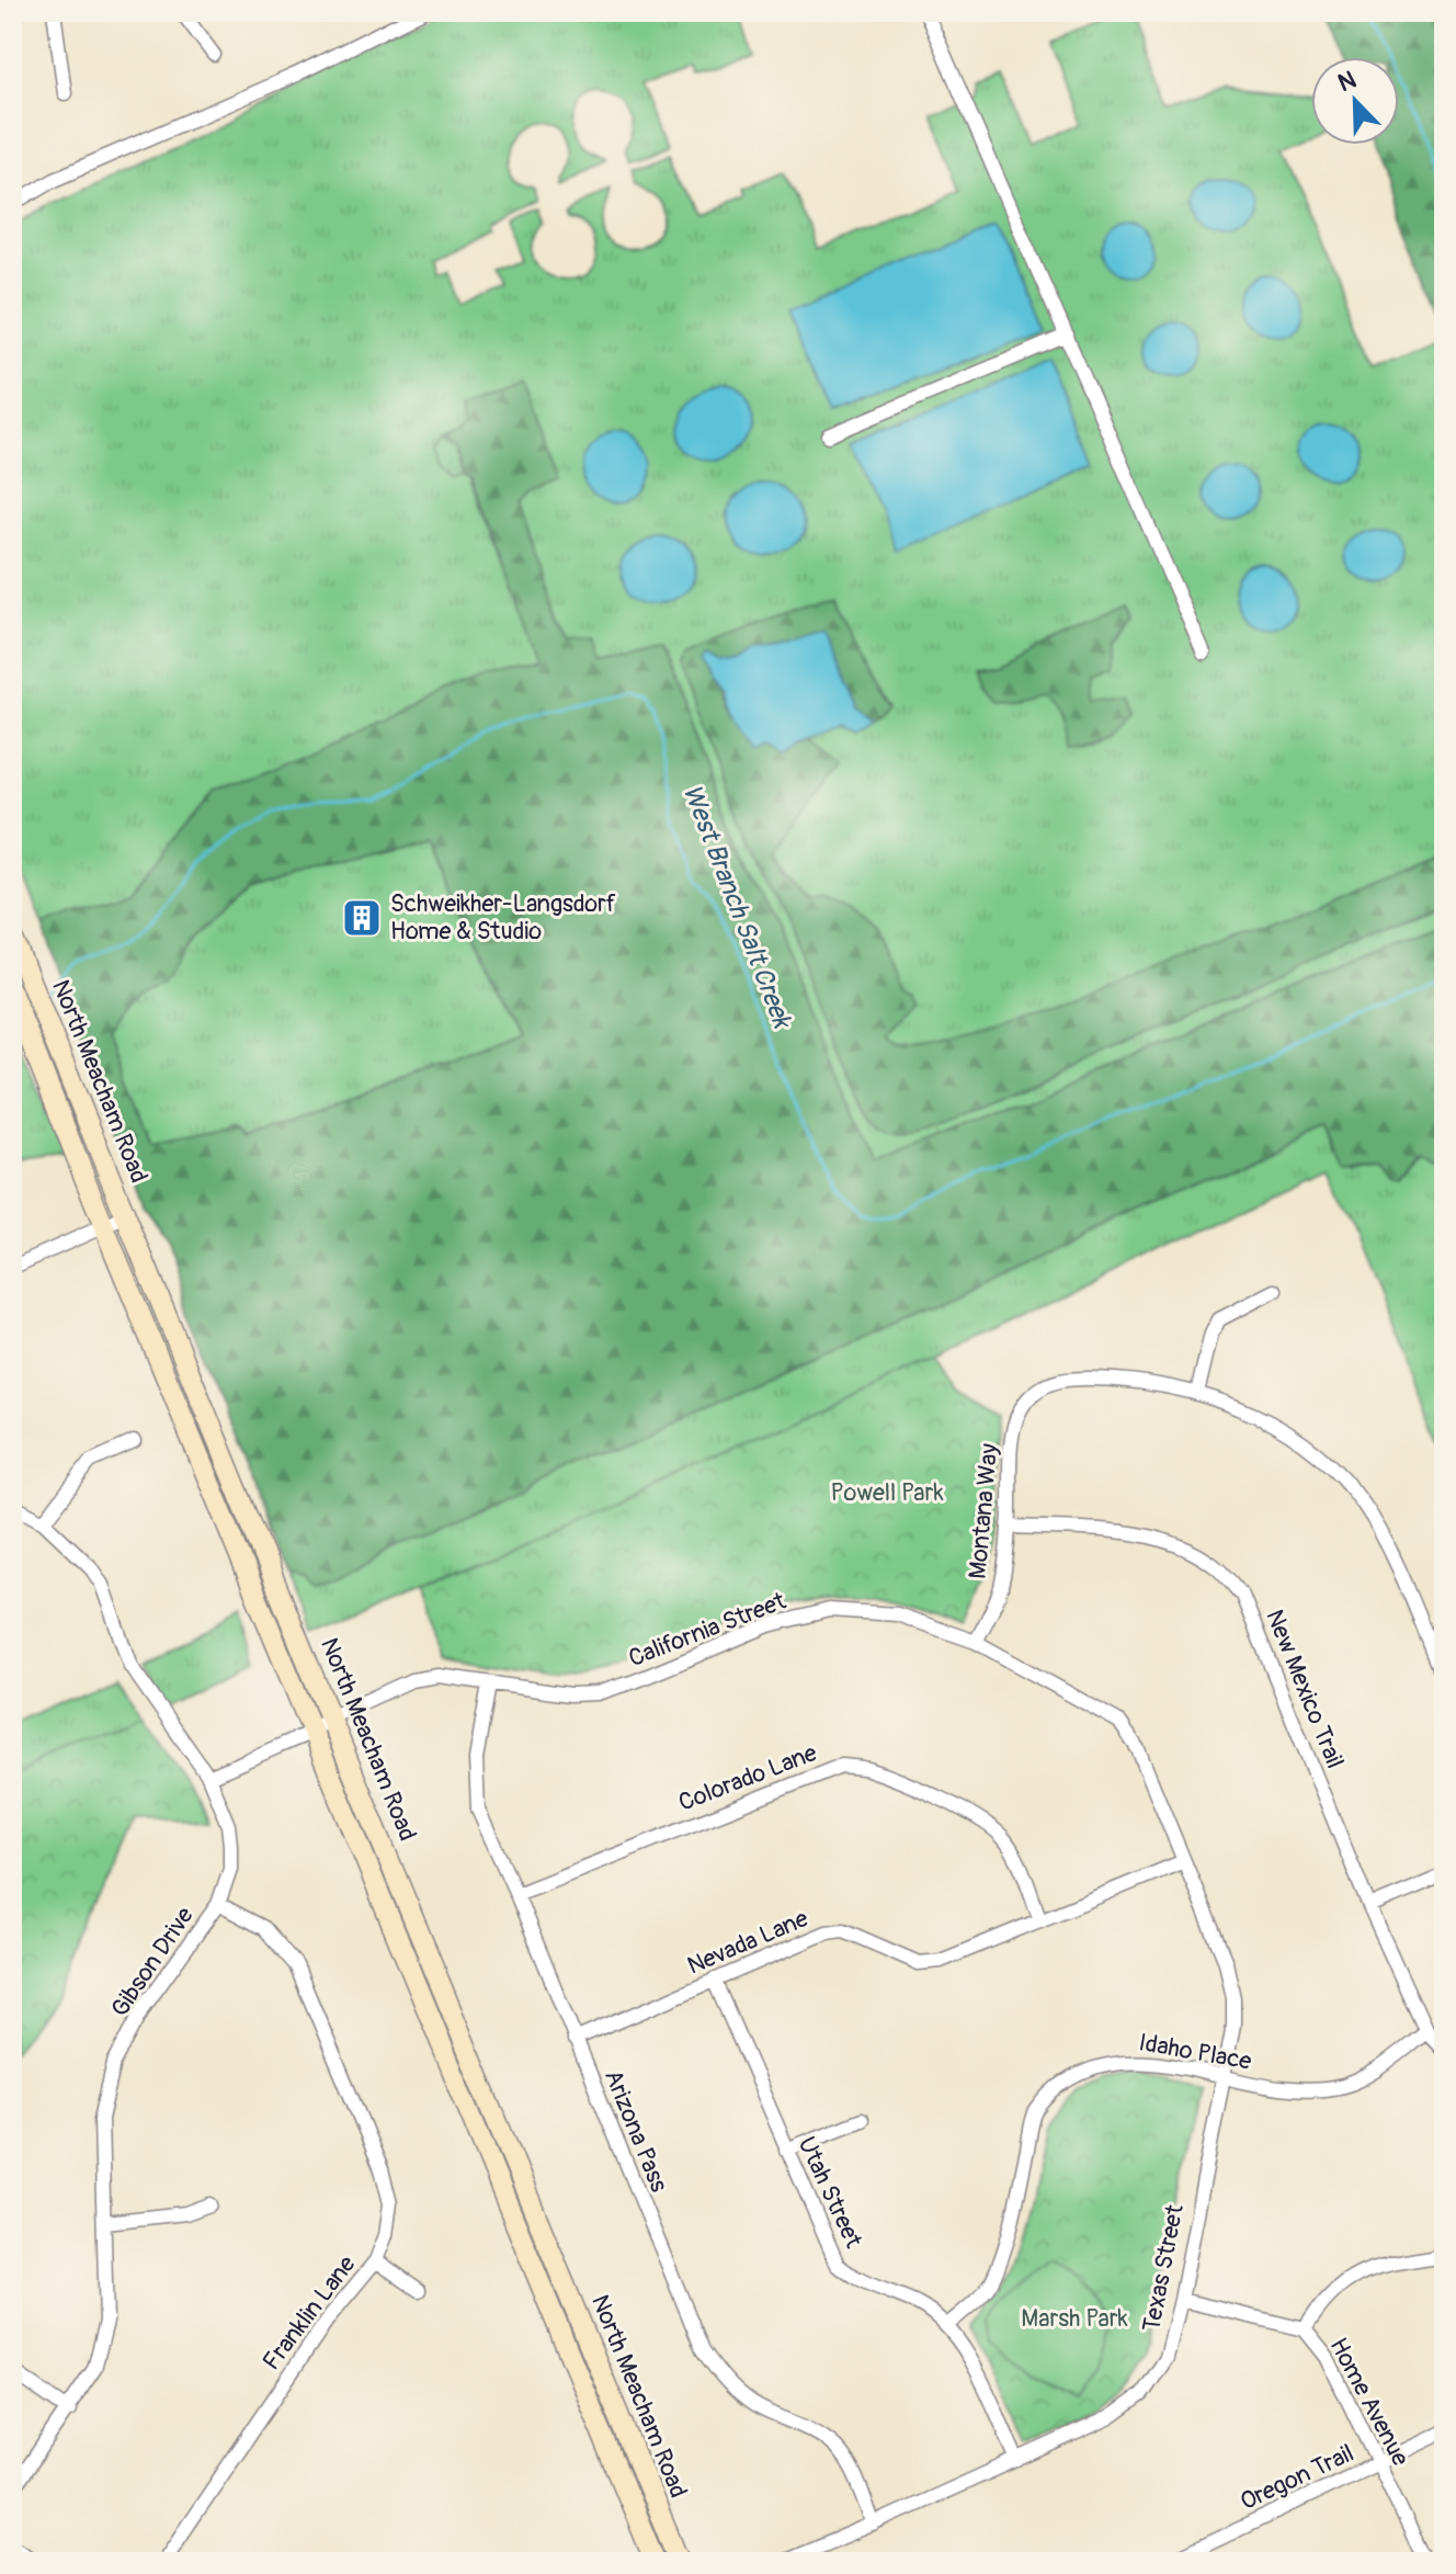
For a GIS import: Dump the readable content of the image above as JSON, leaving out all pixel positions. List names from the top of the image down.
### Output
{
  "streets": {
    "main road": ["North Meacham Road"],
    "street": [
      "Montana Way",
      "California Street",
      "New Mexico Trail",
      "Colorado Lane",
      "Nevada Lane",
      "Gibson Drive",
      "Idaho Place",
      "Arizona Pass",
      "Utah Street",
      "Texas Street",
      "Franklin Lane",
      "Home Avenue",
      "Oregon Trail"
    ]
  },
  "crossings": [
    ["North Meacham Road", "California Street"],
    ["Montana Way", "California Street"],
    ["Montana Way", "New Mexico Trail"],
    ["California Street", "Nevada Lane"],
    ["California Street", "Gibson Drive"],
    ["California Street", "Arizona Pass"],
    ["California Street", "Texas Street"],
    ["New Mexico Trail", "Idaho Place"],
    ["Colorado Lane", "Nevada Lane"],
    ["Colorado Lane", "Arizona Pass"],
    ["Nevada Lane", "Arizona Pass"],
    ["Nevada Lane", "Utah Street"],
    ["Nevada Lane", "Texas Street"],
    ["Gibson Drive", "Franklin Lane"],
    ["Idaho Place", "Utah Street"],
    ["Idaho Place", "Texas Street"],
    ["Arizona Pass", "Texas Street"],
    ["Utah Street", "Texas Street"],
    ["Texas Street", "Home Avenue"],
    ["Home Avenue", "Oregon Trail"]
  ],
  "water": ["West Branch Salt Creek"],
  "parks": ["Powell Park", "Marsh Park"],
  "places": {
    "building": ["Schweikher-Langsdorf Home & Studio"]
  },
  "north": "top left"
}
